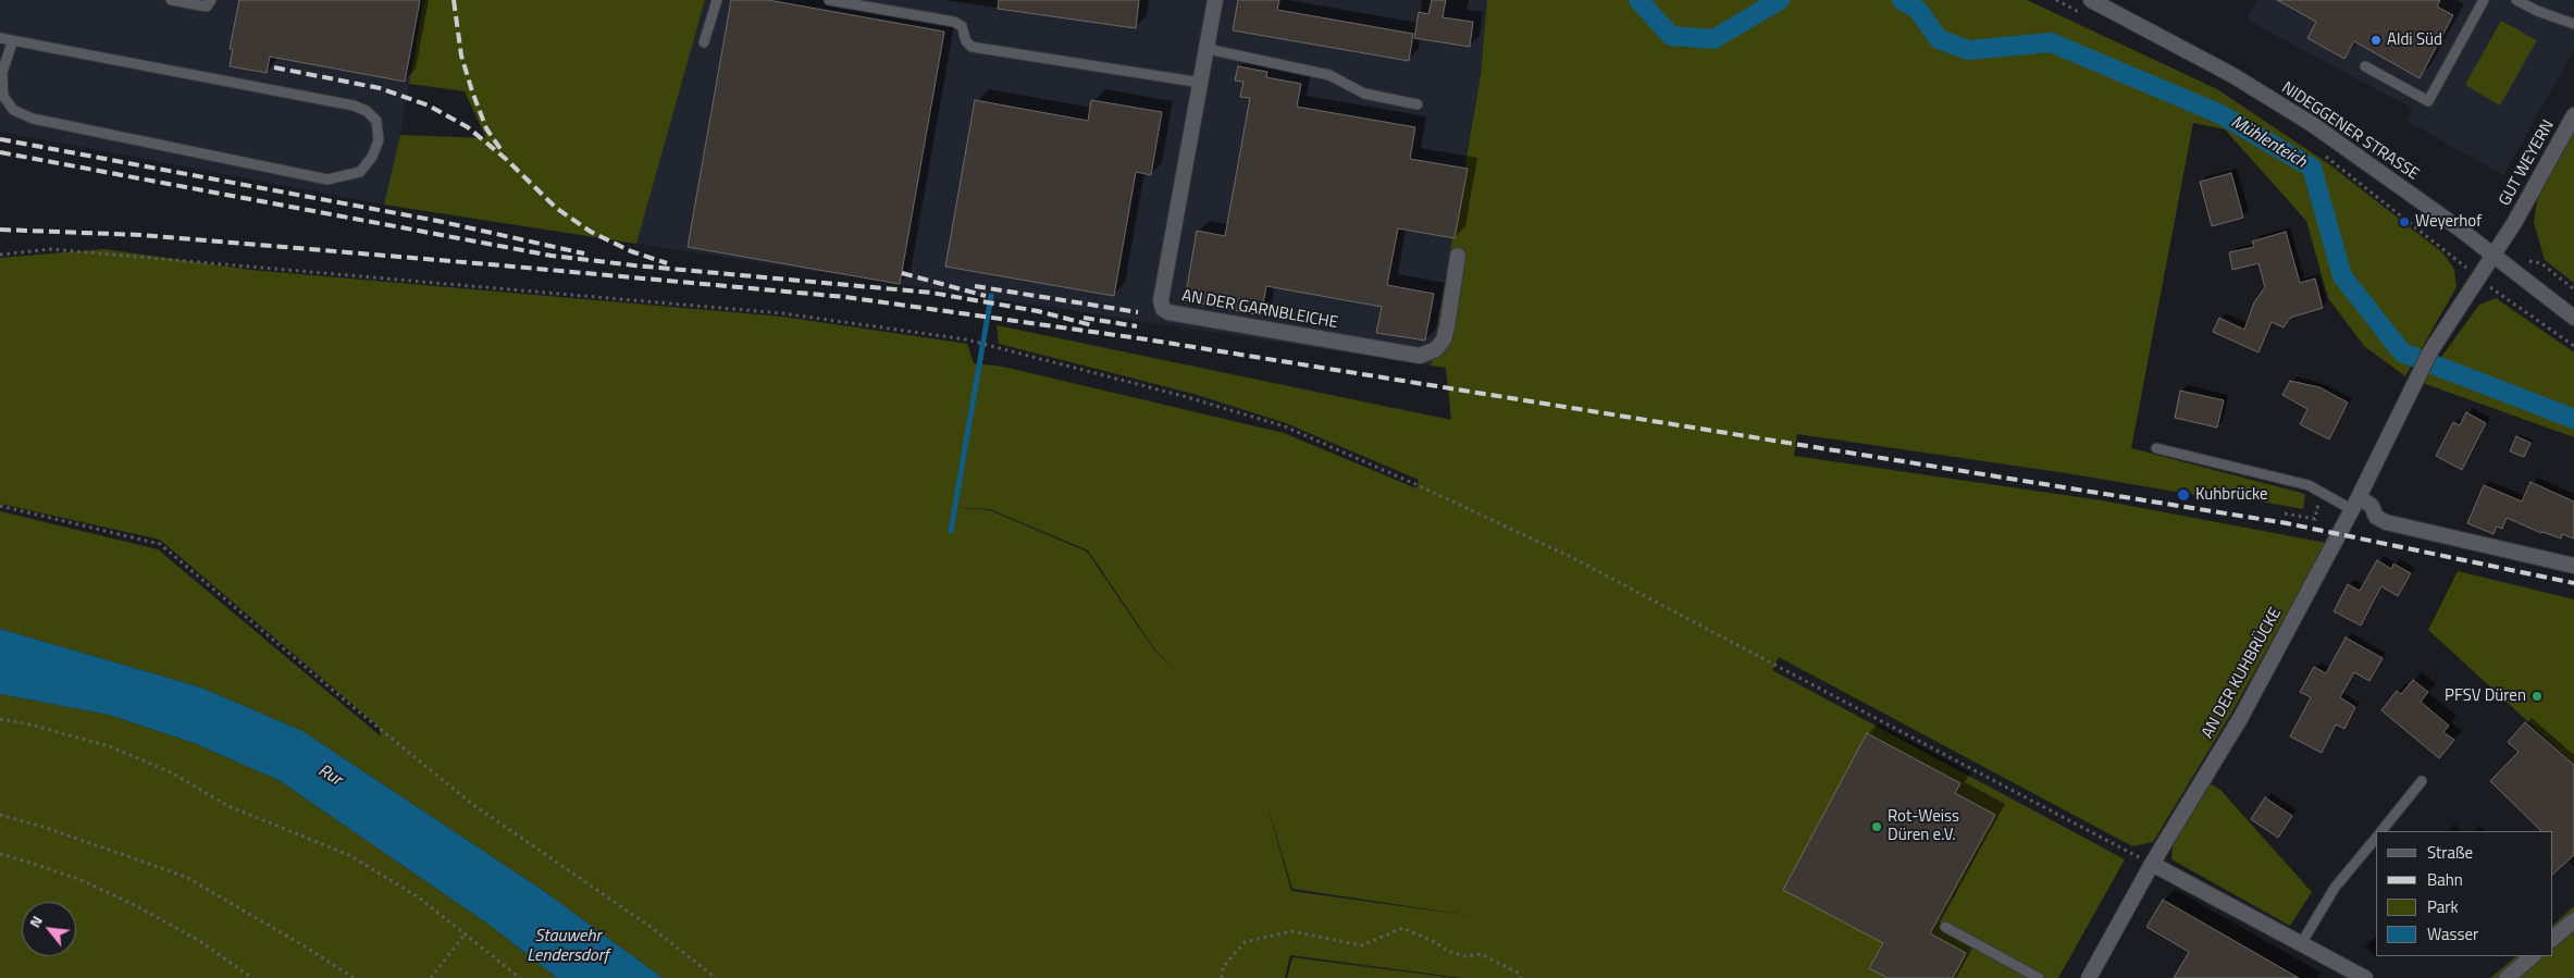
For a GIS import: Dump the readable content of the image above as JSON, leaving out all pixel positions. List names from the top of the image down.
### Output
{
  "streets": {
    "street": [
      "NIDEGGENER STRASSE",
      "GUT WEYERN",
      "AN DER GARNBLEICHE",
      "AN DER KUHBRÜCKE"
    ]
  },
  "crossings": [
    ["NIDEGGENER STRASSE", "GUT WEYERN"]
  ],
  "water": ["Mühlenteich", "Rur", "Stauwehr Lendersdorf"],
  "places": [
    "Aldi Süd",
    "Weyerhof",
    "Kuhbrücke",
    "PFSV Düren",
    "Rot-Weiss Düren e.V."
  ],
  "legend": [
    "Straße",
    "Bahn",
    "Park",
    "Wasser"
  ],
  "north": "top left"
}
